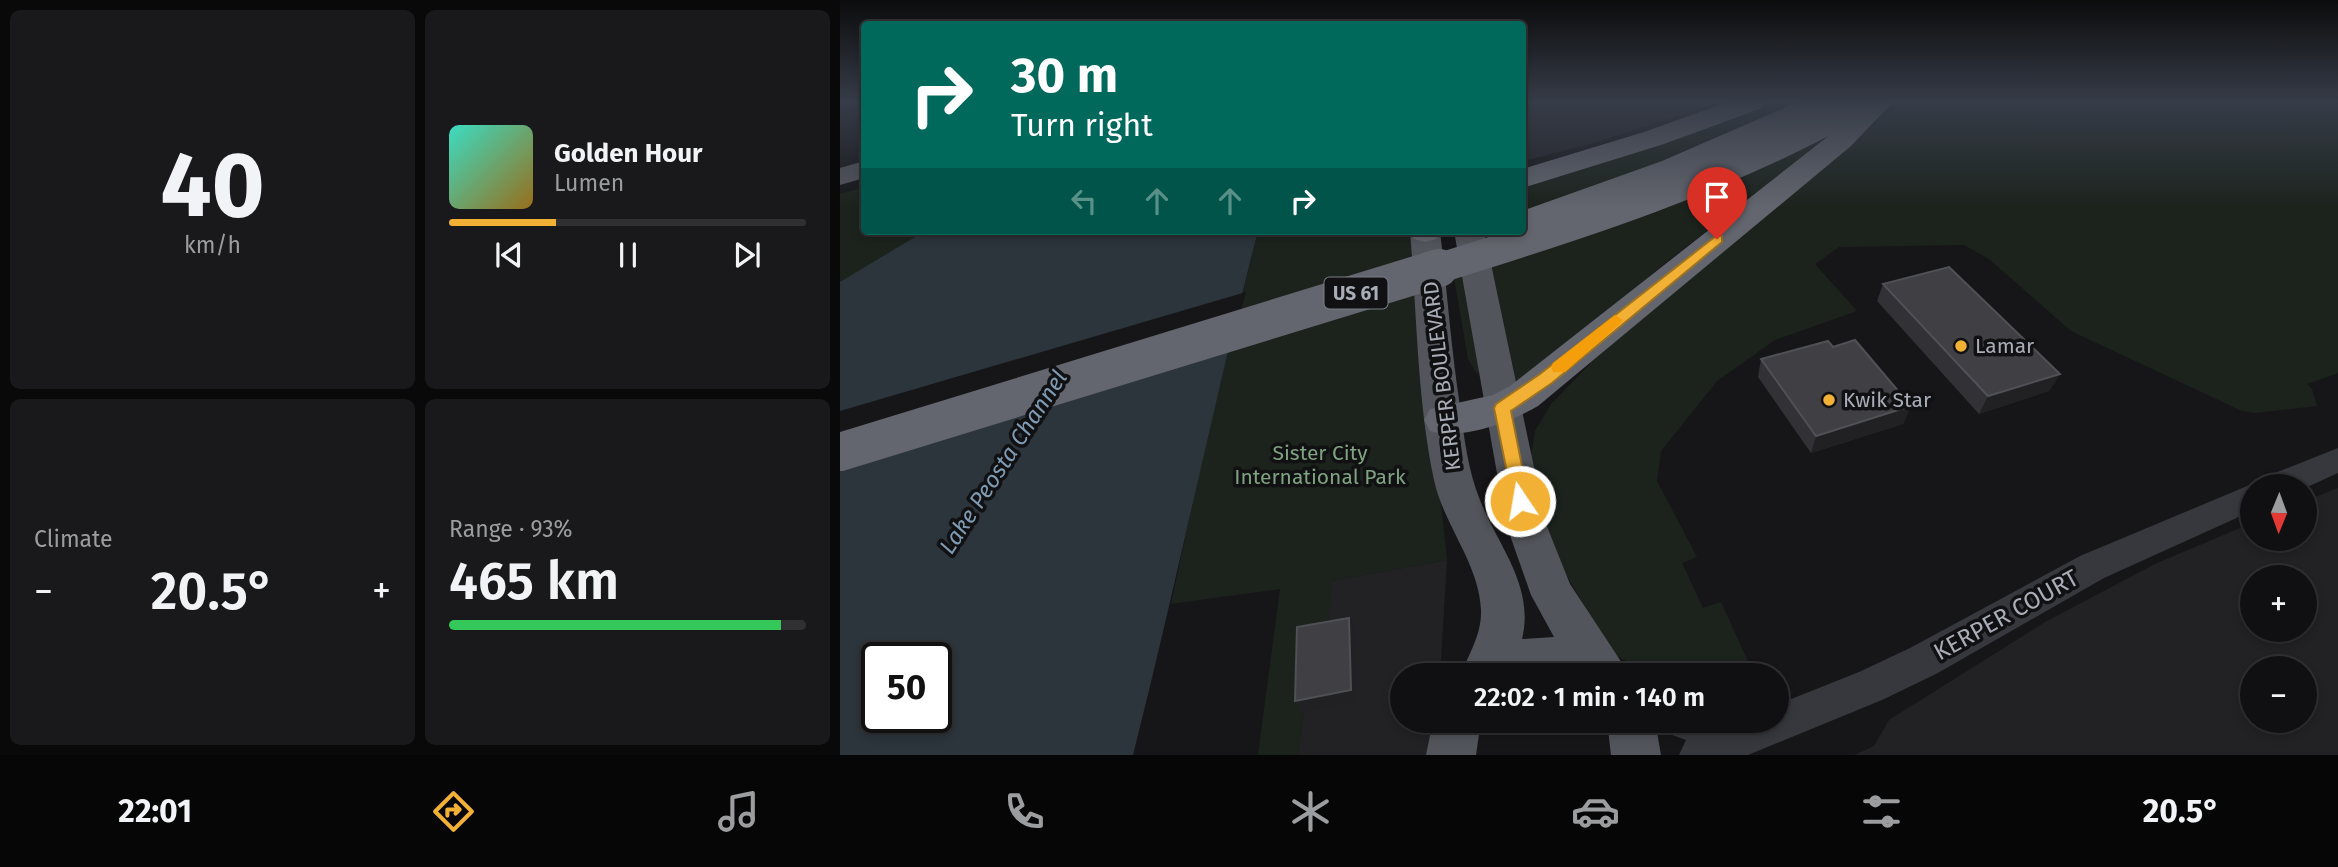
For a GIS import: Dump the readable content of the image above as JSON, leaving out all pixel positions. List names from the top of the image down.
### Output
{
  "streets": {
    "highway": ["US 61"],
    "main road": ["KERPER BOULEVARD"],
    "street": ["KERPER COURT"]
  },
  "water": ["Lake Peosta Channel"],
  "parks": ["Sister City International Park"],
  "places": ["Lamar", "Kwik Star"],
  "north": "bottom",
  "page": {
    "tile": [
      ["40", "km/h"],
      "Climate",
      ["Range · 93%", "465 km"]
    ],
    "turn": ["30 m", "Turn right"],
    "song": ["Golden Hour", "Lumen"],
    "map_buttons": ["+", "−"],
    "heat": ["−", "20.5°", "+"],
    "limit": "50",
    "trip": "22:02 · 1 min · 140 m",
    "tabs": ["22:01", "20.5°"]
  }
}
